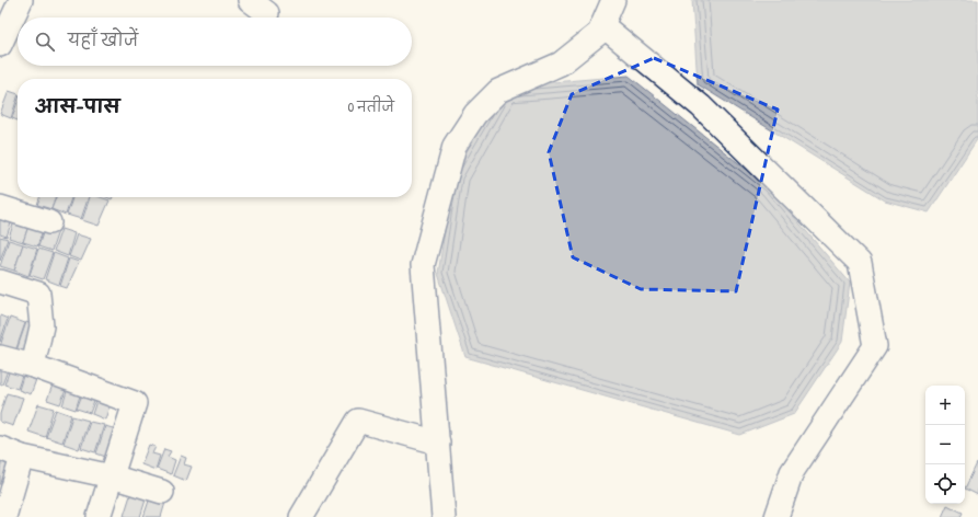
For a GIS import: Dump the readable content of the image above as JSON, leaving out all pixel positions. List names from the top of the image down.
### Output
{
  "page": {
    "search": "यहाँ खोजें",
    "heading": ["आस-पास", "0 नतीजे"],
    "map_buttons": ["+", "−"]
  }
}
